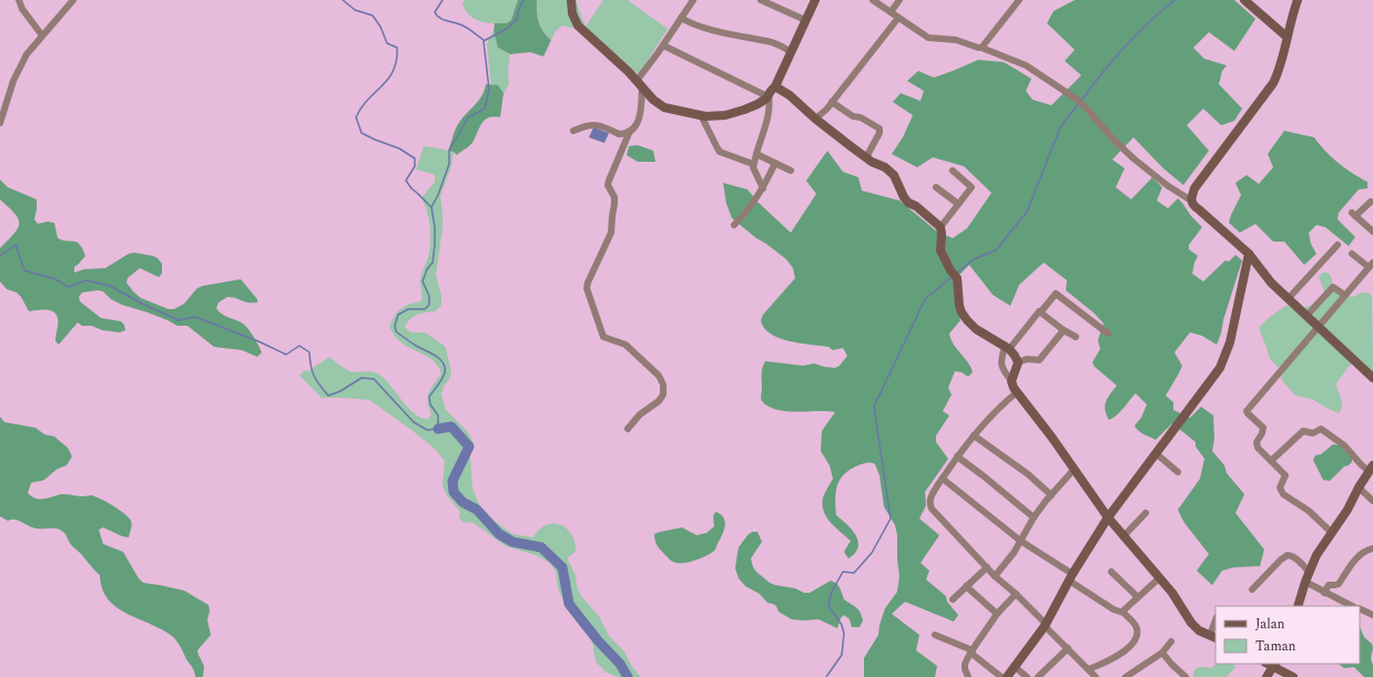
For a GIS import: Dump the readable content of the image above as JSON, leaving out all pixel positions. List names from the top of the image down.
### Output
{
  "legend": ["Jalan", "Taman"]
}
